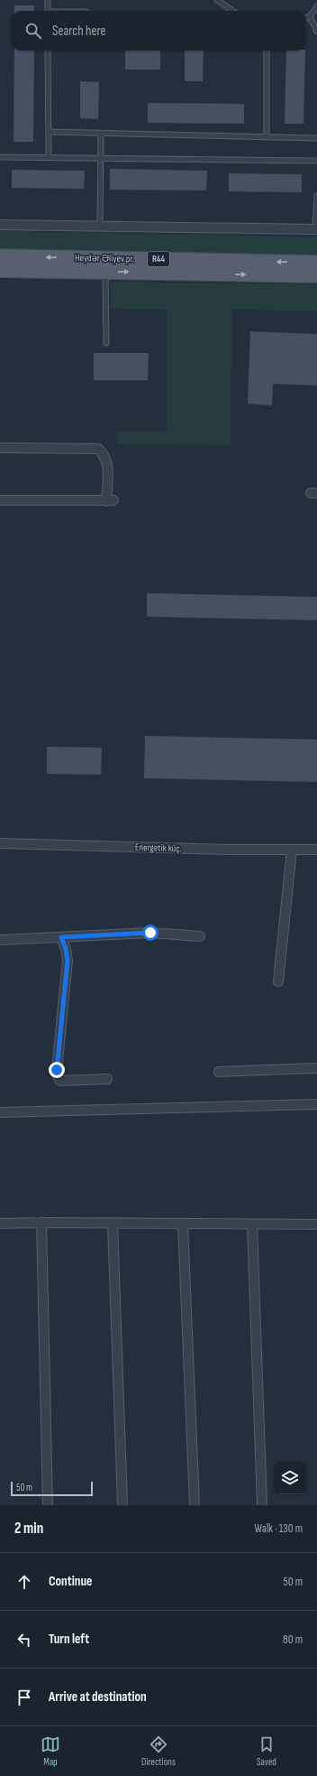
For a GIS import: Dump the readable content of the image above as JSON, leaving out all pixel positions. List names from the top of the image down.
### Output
{
  "streets": {
    "main road": ["Heydər Əliyev pr.", "R44"],
    "street": ["Energetik küç."]
  },
  "scale_bar": "50 m",
  "page": {
    "search": "Search here",
    "scale": "50 m",
    "heading": ["2 min", "Walk · 130 m"],
    "list": [
      ["Continue", "50 m"],
      ["Turn left", "80 m"],
      "Arrive at destination"
    ],
    "nav": ["Map", "Directions", "Saved"]
  }
}
